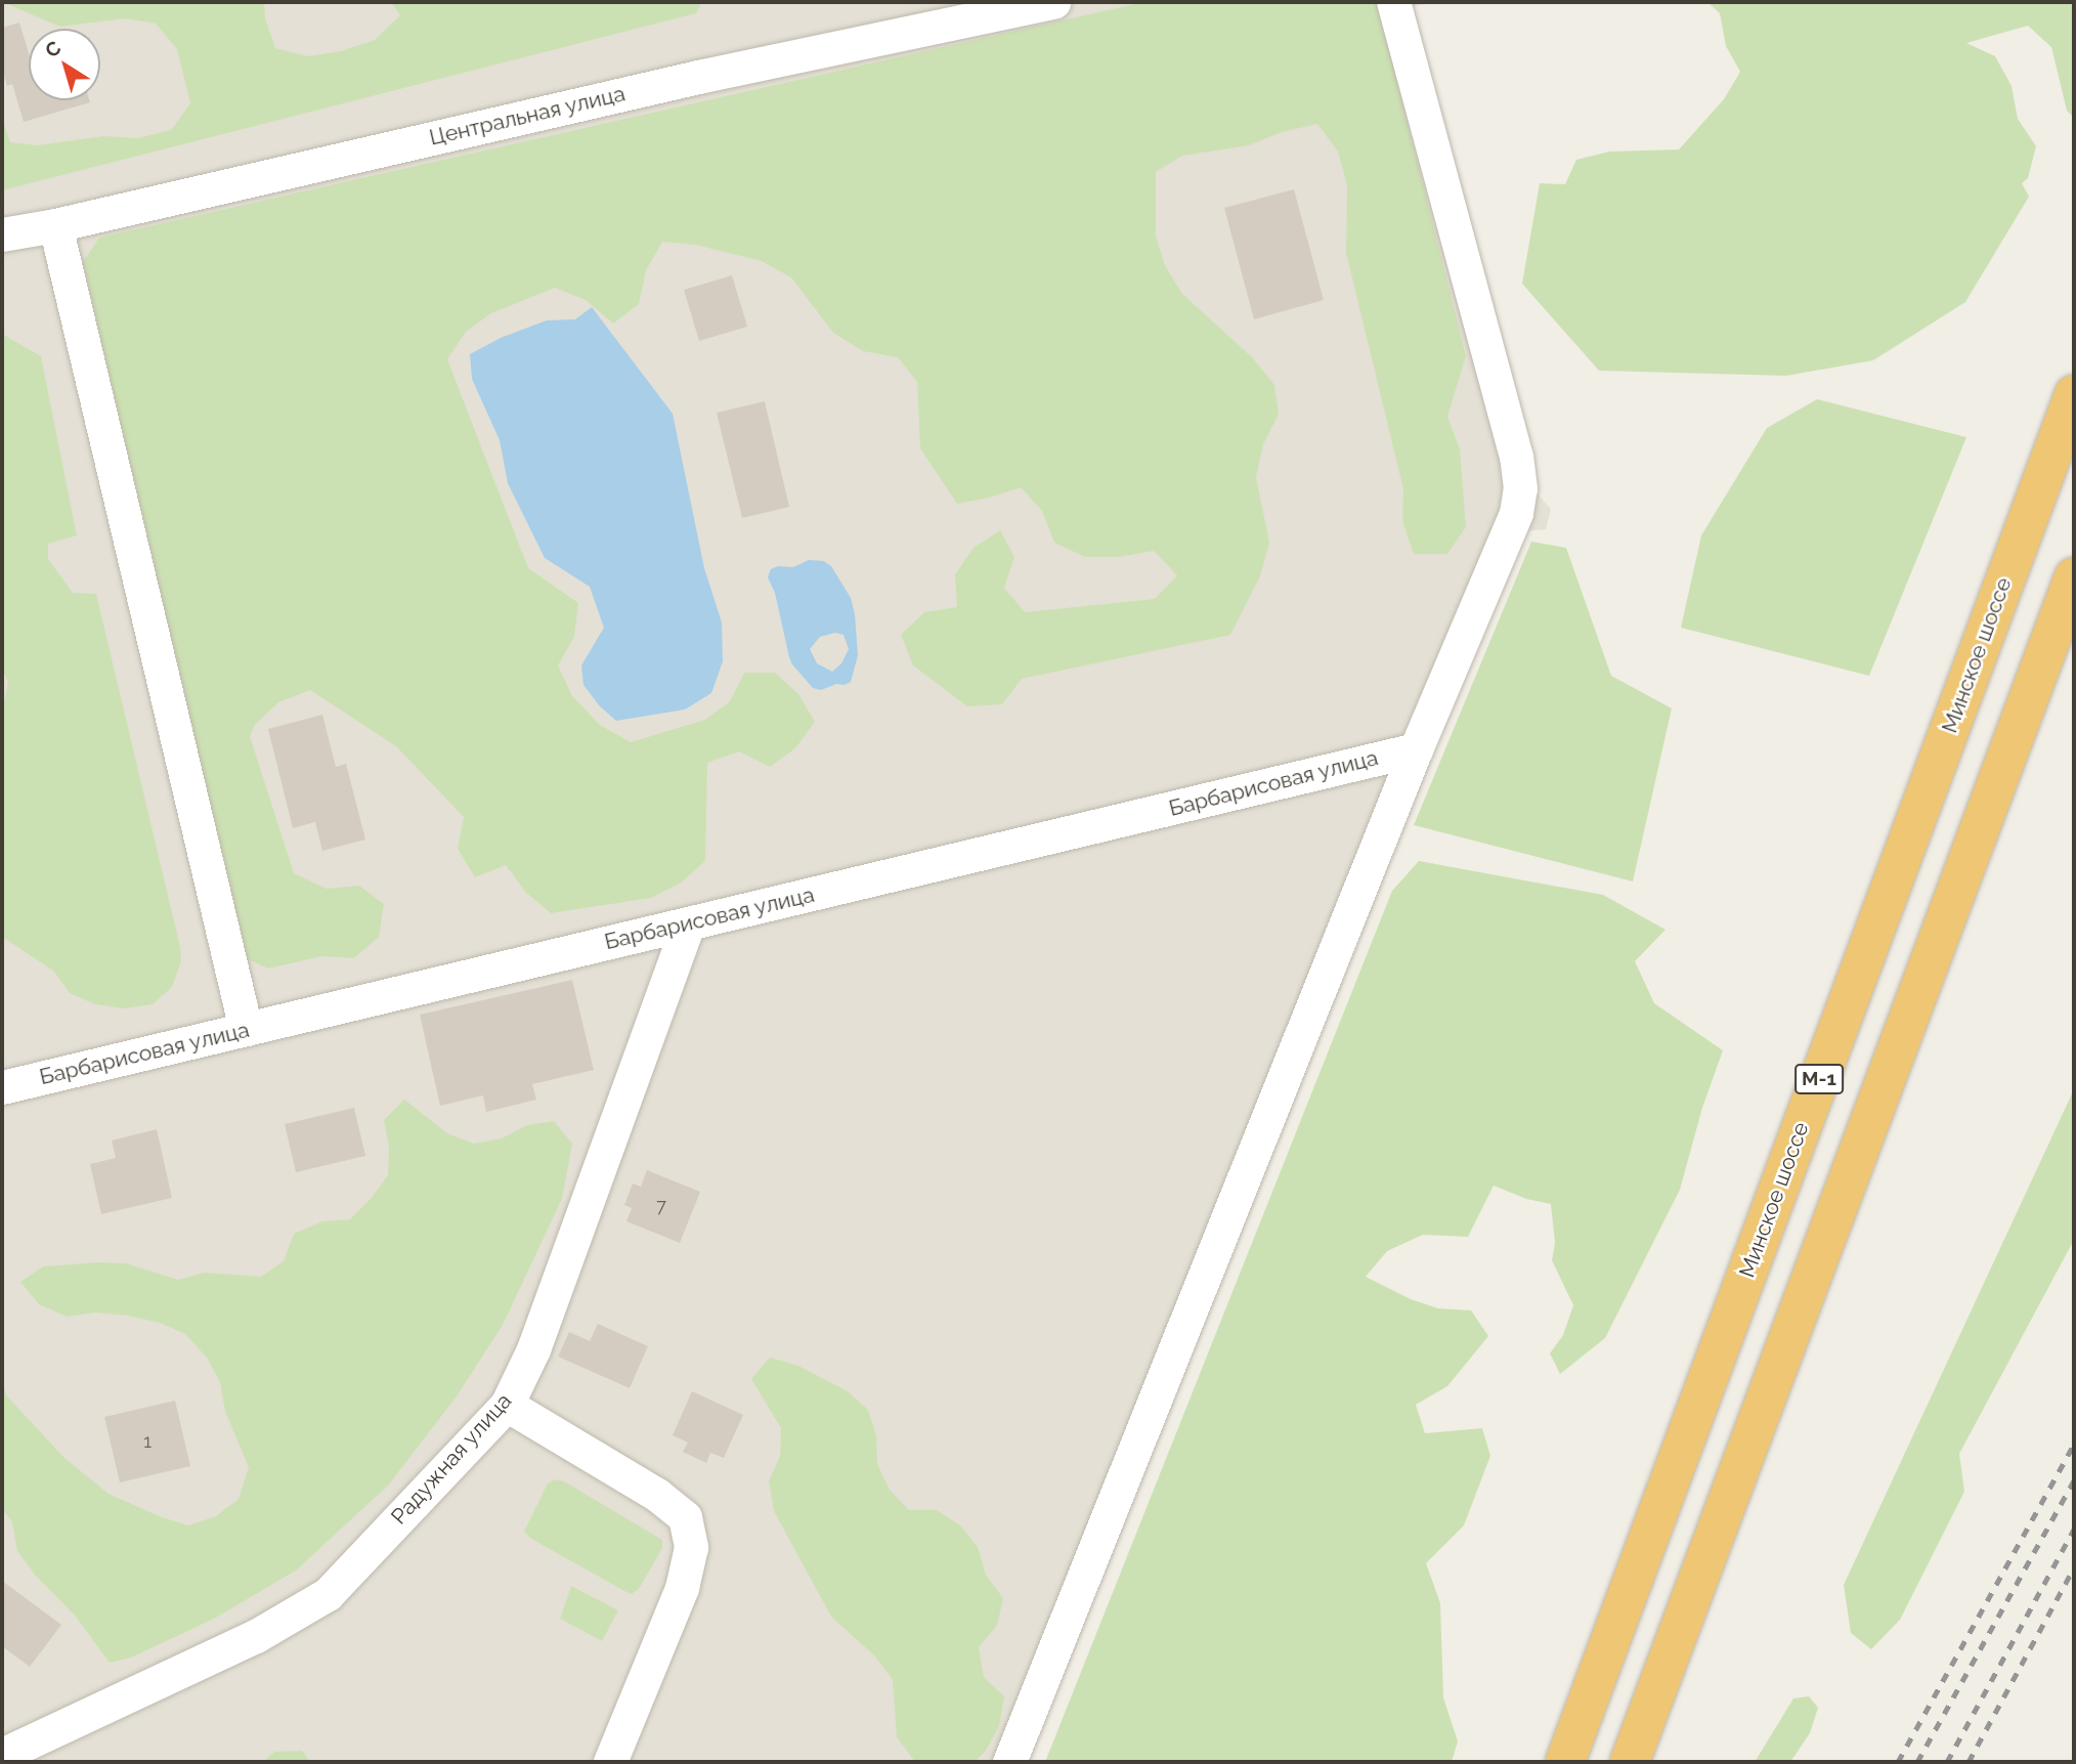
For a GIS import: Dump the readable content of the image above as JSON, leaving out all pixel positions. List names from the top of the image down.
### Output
{
  "streets": {
    "highway": ["Минское шоссе", "М-1"],
    "street": ["Центральная улица", "Барбарисовая улица", "Радужная улица"]
  },
  "crossings": [
    ["Барбарисовая улица", "Радужная улица"]
  ],
  "house_numbers": ["7", "1"],
  "north": "top left"
}
